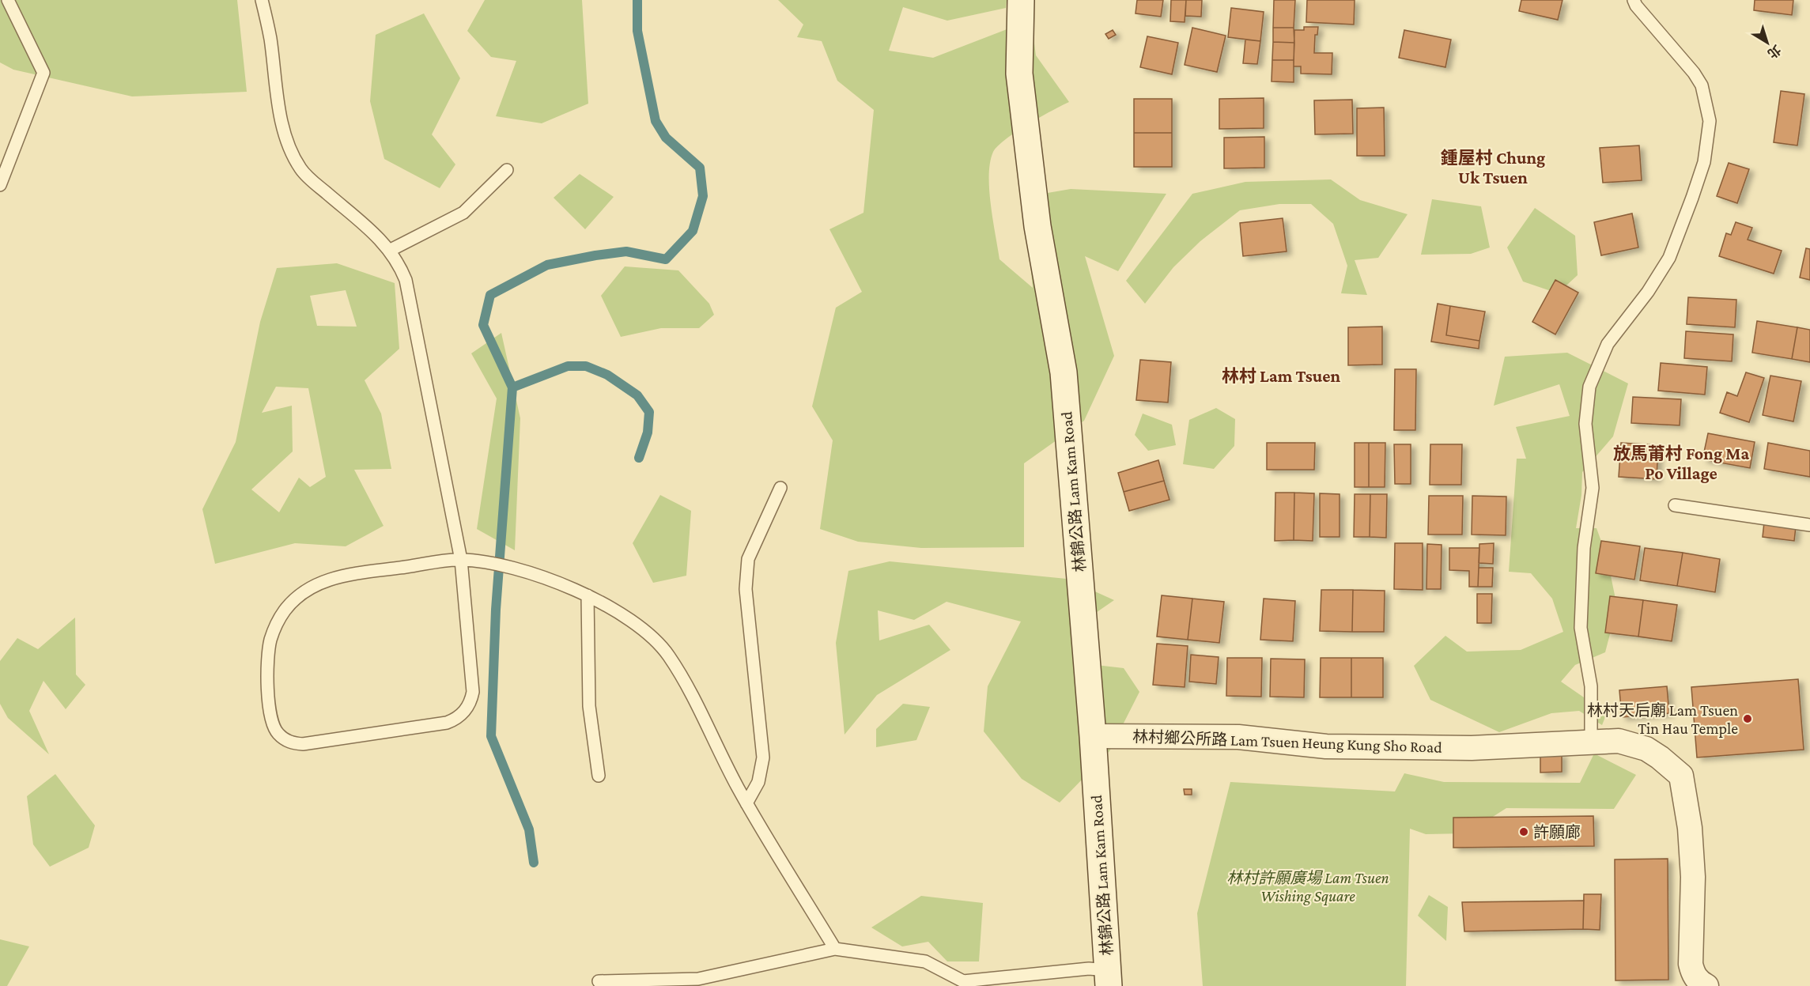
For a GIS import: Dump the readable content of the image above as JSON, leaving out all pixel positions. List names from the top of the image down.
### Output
{
  "streets": {
    "main road": ["林錦公路 Lam Kam Road"],
    "street": ["林村鄉公所路 Lam Tsuen Heung Kung Sho Road"]
  },
  "crossings": [
    ["林錦公路 Lam Kam Road", "林村鄉公所路 Lam Tsuen Heung Kung Sho Road"]
  ],
  "districts": ["鍾屋村 Chung Uk Tsuen", "林村 Lam Tsuen", "放馬莆村 Fong Ma Po Village"],
  "parks": ["林村許願廣場 Lam Tsuen Wishing Square"],
  "places": ["林村天后廟 Lam Tsuen Tin Hau Temple", "許願廊"],
  "north": "bottom right"
}
